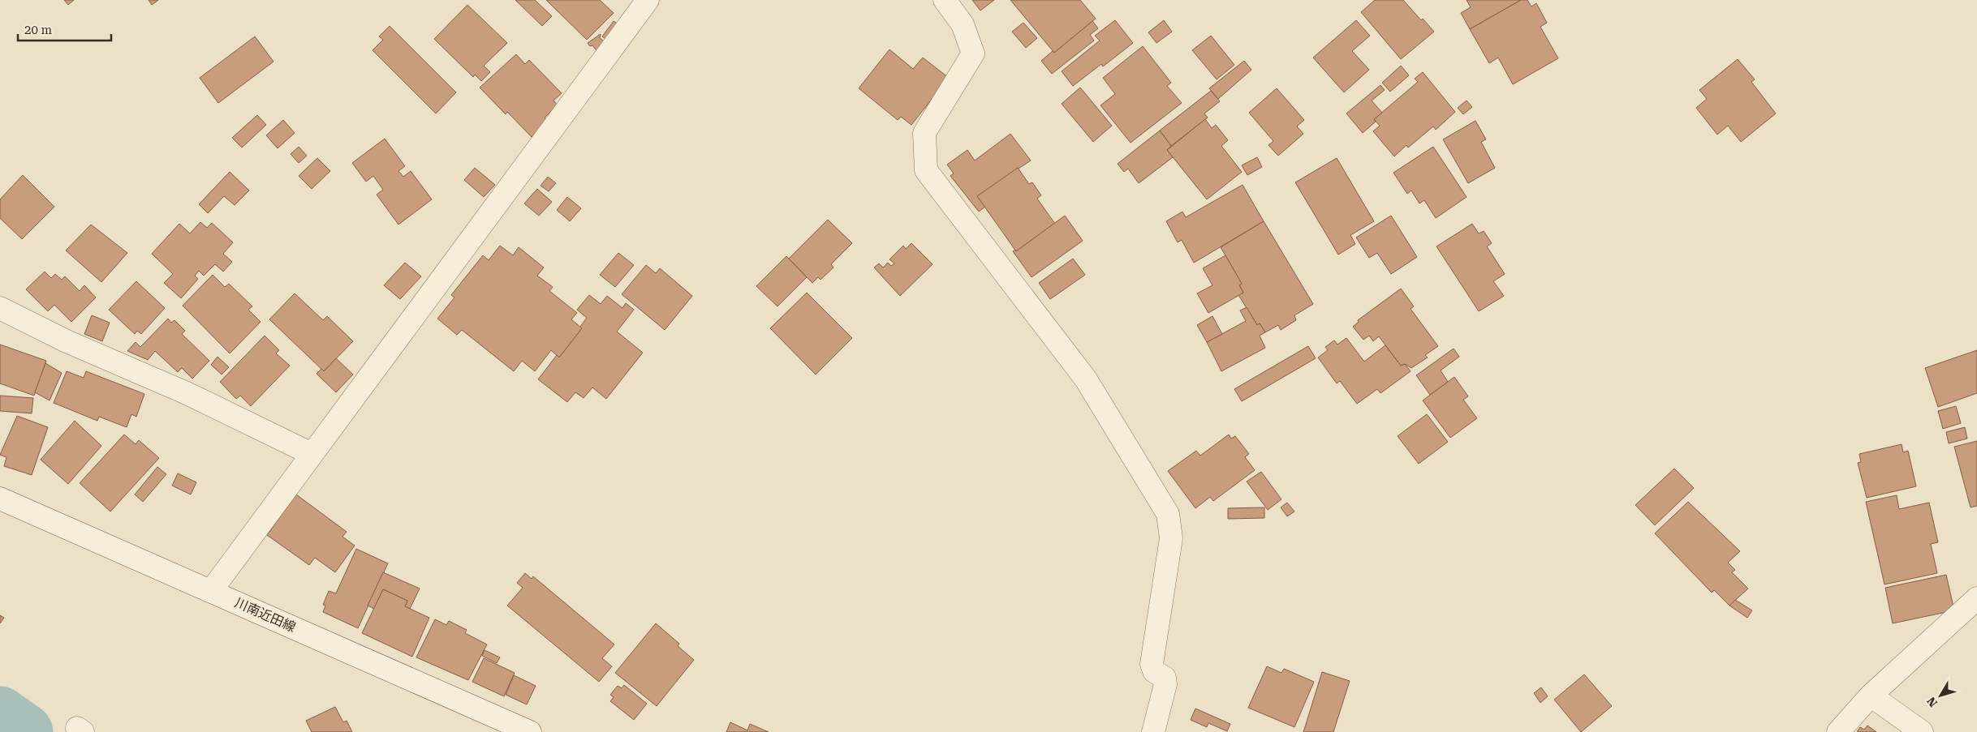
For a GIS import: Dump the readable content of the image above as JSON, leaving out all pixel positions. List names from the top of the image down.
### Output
{
  "streets": {
    "street": ["川南近田線"]
  },
  "scale_bar": "20 m",
  "north": "bottom left"
}
